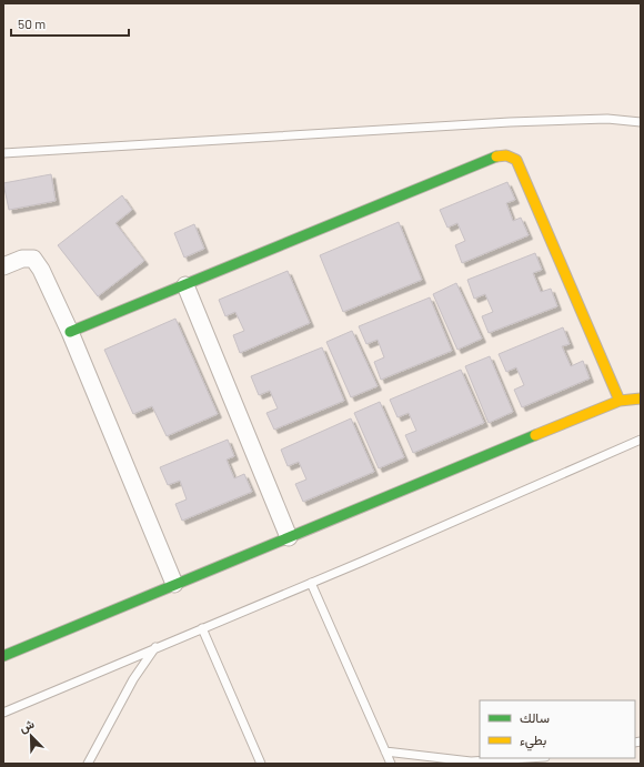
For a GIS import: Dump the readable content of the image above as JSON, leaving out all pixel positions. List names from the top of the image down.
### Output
{
  "legend": ["سالك", "بطيء"],
  "scale_bar": "50 m",
  "north": "top left"
}
